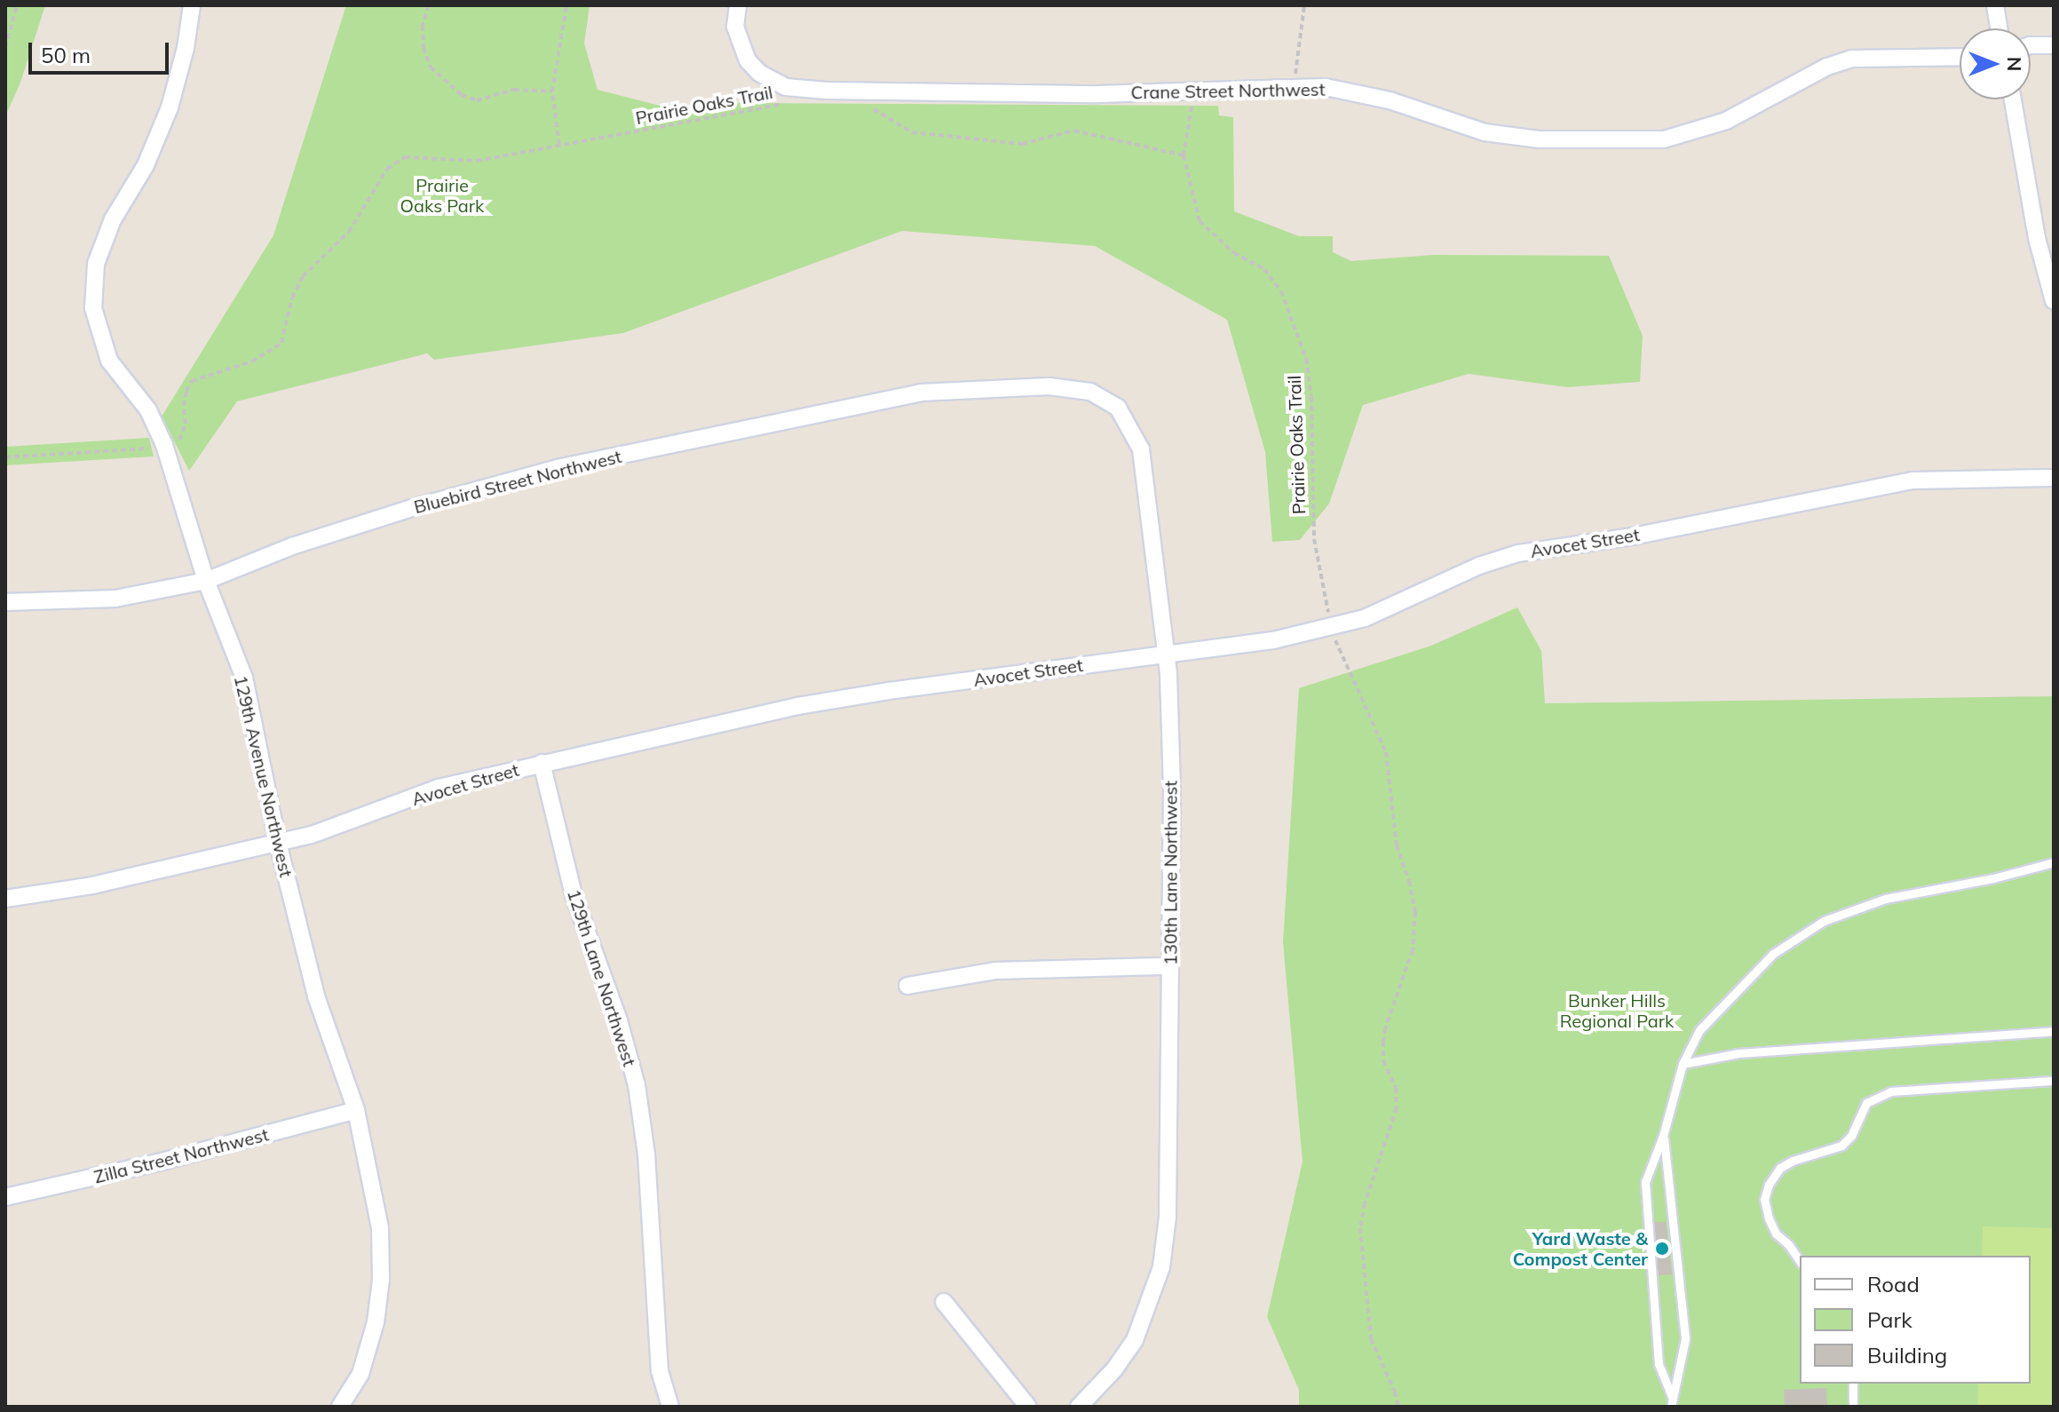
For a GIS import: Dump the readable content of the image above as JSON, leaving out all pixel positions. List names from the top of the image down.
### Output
{
  "streets": {
    "street": [
      "Crane Street Northwest",
      "Bluebird Street Northwest",
      "Avocet Street",
      "129th Avenue Northwest",
      "130th Lane Northwest",
      "129th Lane Northwest",
      "Zilla Street Northwest"
    ],
    "path": ["Prairie Oaks Trail"]
  },
  "crossings": [
    ["Crane Street Northwest", "Prairie Oaks Trail"],
    ["Prairie Oaks Trail", "129th Avenue Northwest"],
    ["Bluebird Street Northwest", "129th Avenue Northwest"],
    ["Bluebird Street Northwest", "130th Lane Northwest"],
    ["Avocet Street", "129th Avenue Northwest"],
    ["Avocet Street", "130th Lane Northwest"],
    ["Avocet Street", "129th Lane Northwest"],
    ["129th Avenue Northwest", "Zilla Street Northwest"]
  ],
  "parks": ["Prairie Oaks Park", "Bunker Hills Regional Park"],
  "places": ["Yard Waste & Compost Center"],
  "legend": ["Road", "Park", "Building"],
  "scale_bar": "50 m",
  "north": "right"
}
